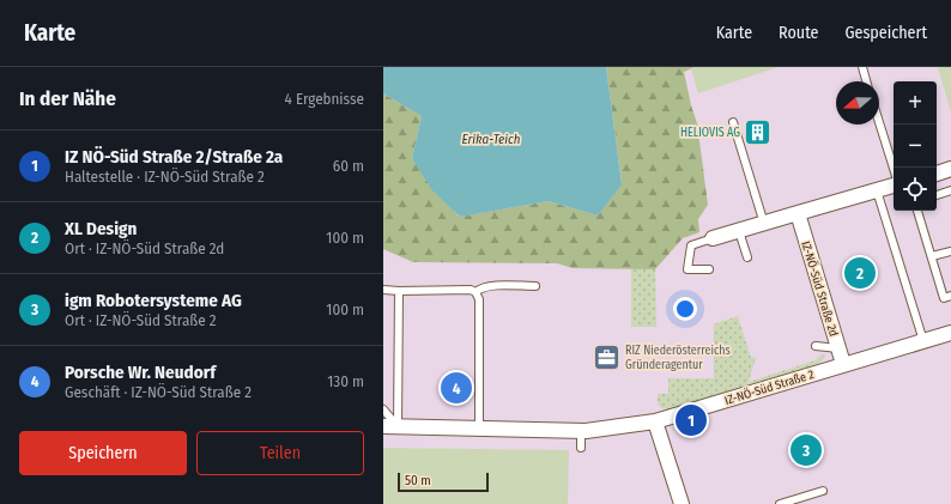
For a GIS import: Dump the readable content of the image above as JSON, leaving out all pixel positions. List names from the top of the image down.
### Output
{
  "streets": {
    "street": ["IZ-NÖ-Süd Straße 2d", "IZ-NÖ-Süd Straße 2"]
  },
  "crossings": [
    ["IZ-NÖ-Süd Straße 2d", "IZ-NÖ-Süd Straße 2"]
  ],
  "water": ["Erika-Teich"],
  "places": {
    "building": ["HELIOVIS AG"],
    "office": ["RIZ Niederösterreichs Gründeragentur"]
  },
  "scale_bar": "50 m",
  "north": "left",
  "page": {
    "header": "Karte",
    "nav": ["Karte", "Route", "Gespeichert"],
    "heading": ["In der Nähe", "4 Ergebnisse"],
    "map_buttons": ["+", "−"],
    "list": [
      {
        "mark": "1",
        "name": "IZ NÖ-Süd Straße 2/Straße 2a",
        "note": "Haltestelle · IZ-NÖ-Süd Straße 2",
        "value": "60 m"
      },
      {
        "mark": "2",
        "name": "XL Design",
        "note": "Ort · IZ-NÖ-Süd Straße 2d",
        "value": "100 m"
      },
      {
        "mark": "3",
        "name": "igm Robotersysteme AG",
        "note": "Ort · IZ-NÖ-Süd Straße 2",
        "value": "100 m"
      },
      {
        "mark": "4",
        "name": "Porsche Wr. Neudorf",
        "note": "Geschäft · IZ-NÖ-Süd Straße 2",
        "value": "130 m"
      }
    ],
    "pins": [
      "2",
      "4",
      "1",
      "3"
    ],
    "buttons": ["Speichern", "Teilen"],
    "scale": "50 m"
  }
}
